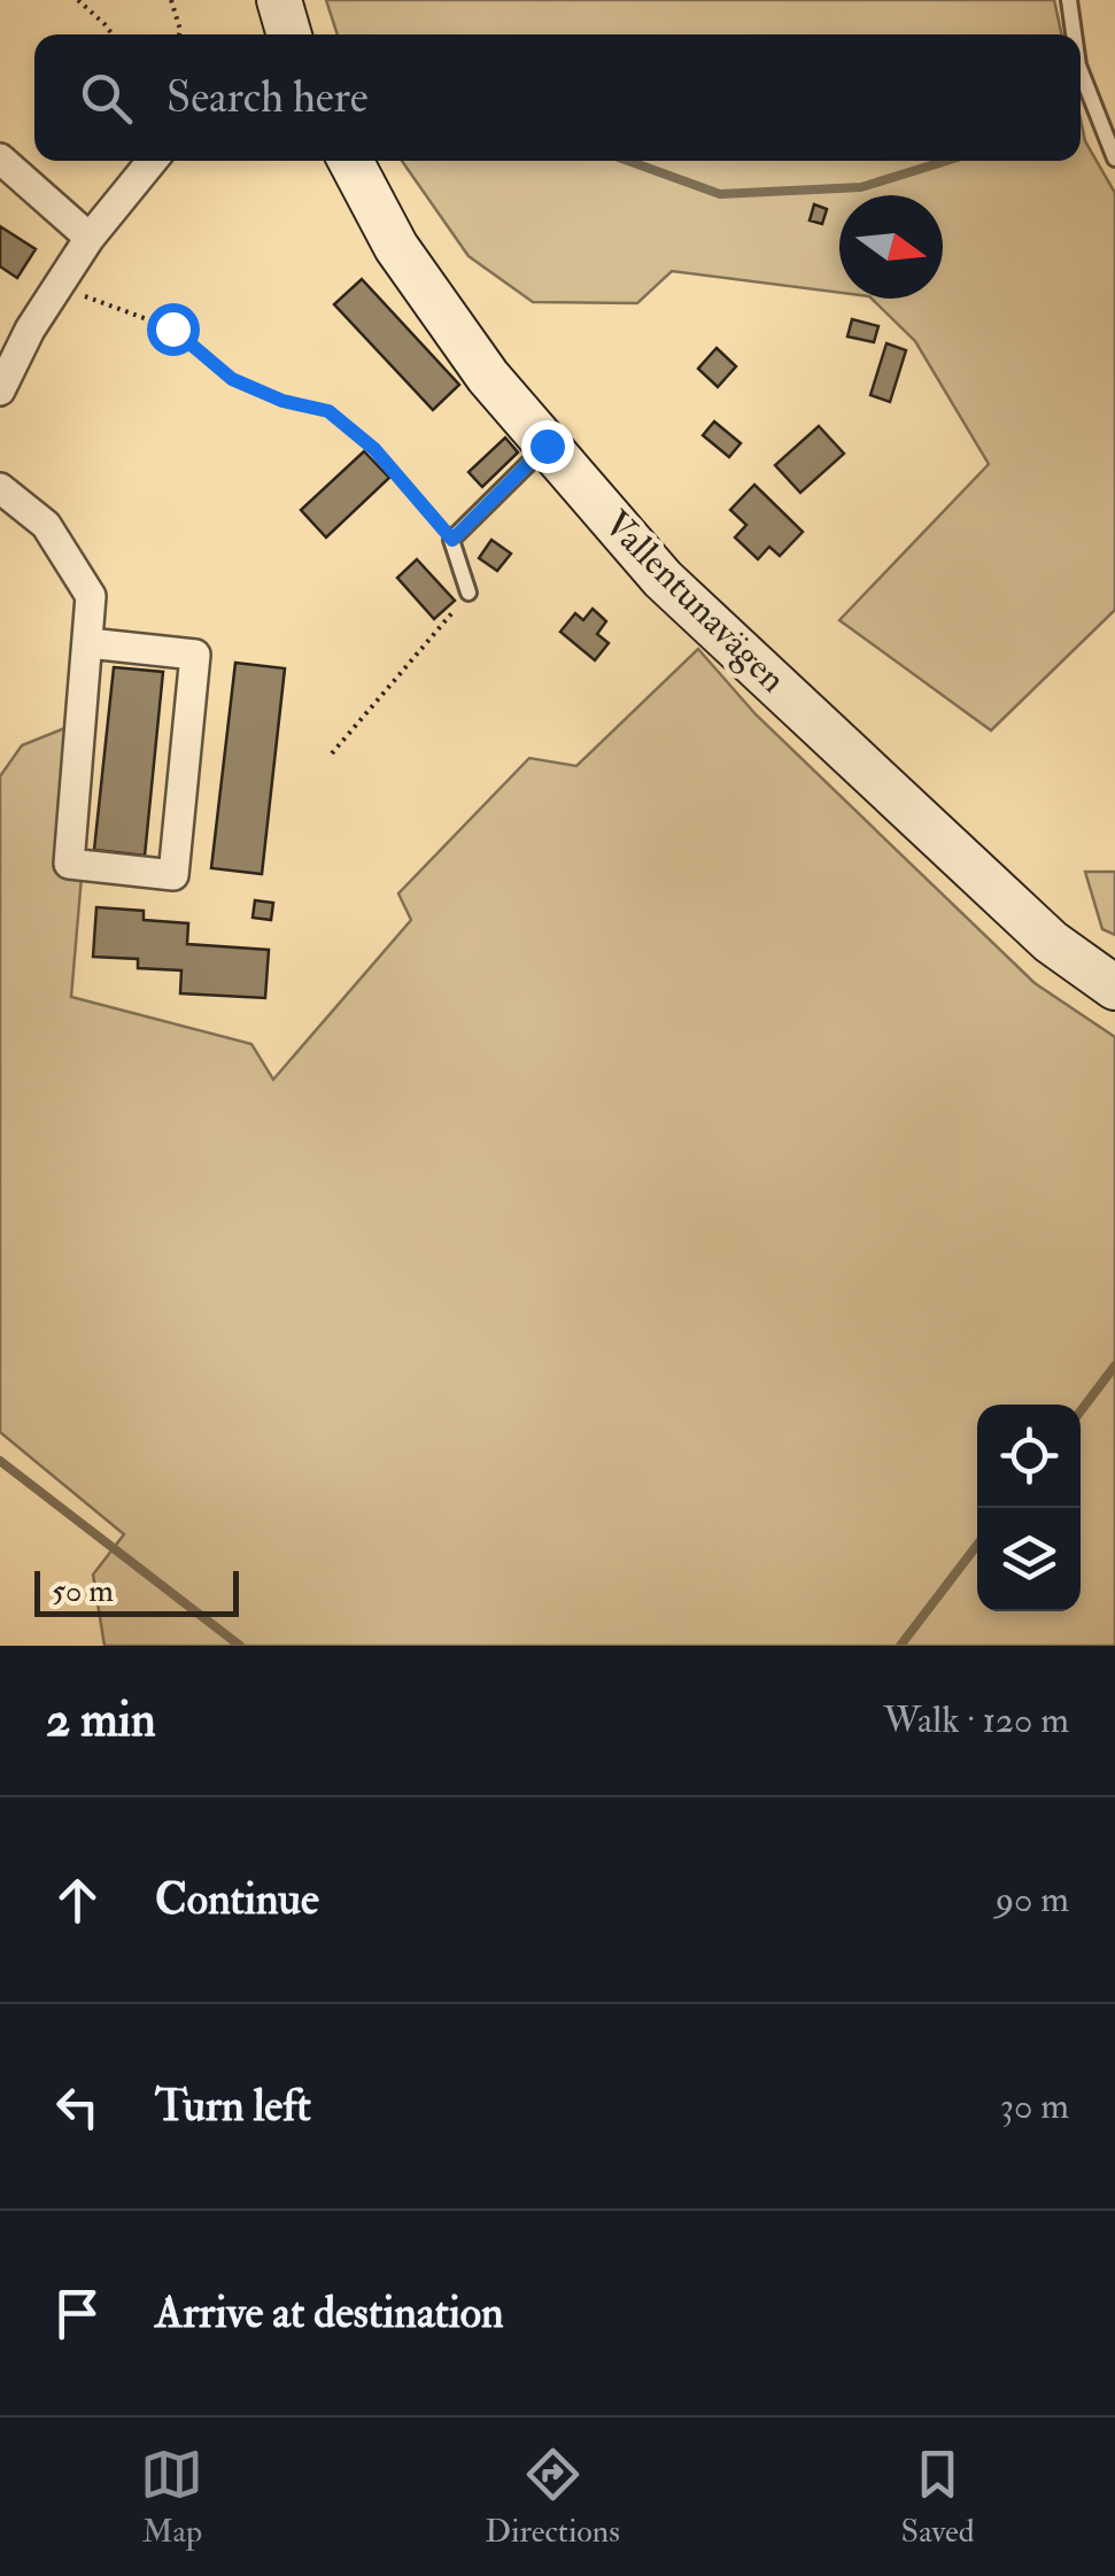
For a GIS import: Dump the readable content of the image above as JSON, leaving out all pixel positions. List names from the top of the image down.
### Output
{
  "streets": {
    "main road": ["Vallentunavägen"]
  },
  "scale_bar": "50 m",
  "north": "right",
  "page": {
    "search": "Search here",
    "scale": "50 m",
    "heading": ["2 min", "Walk · 120 m"],
    "list": [
      ["Continue", "90 m"],
      ["Turn left", "30 m"],
      "Arrive at destination"
    ],
    "nav": ["Map", "Directions", "Saved"]
  }
}
